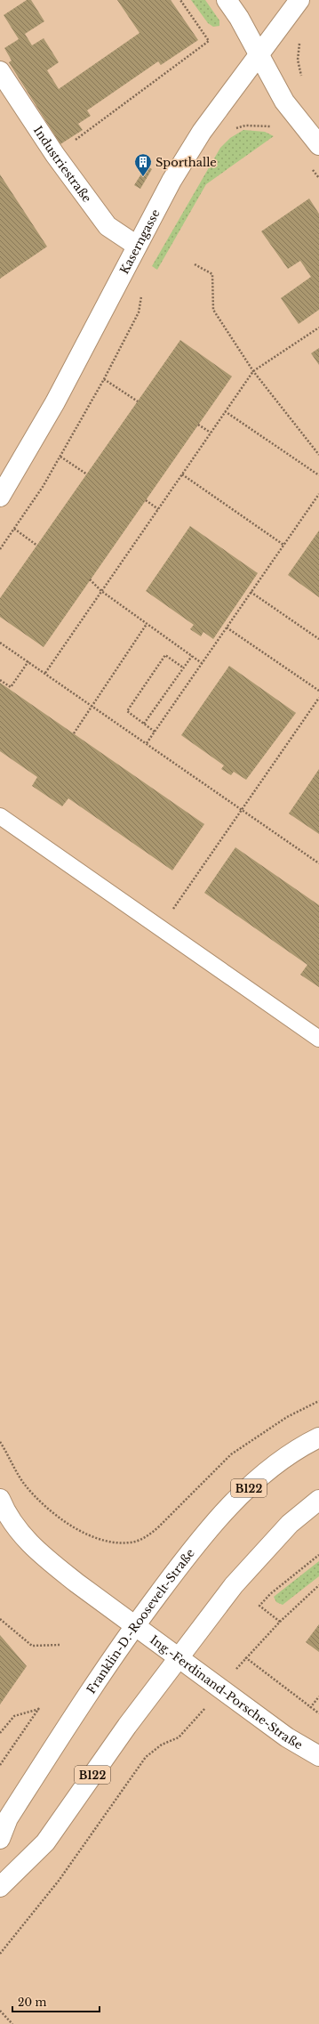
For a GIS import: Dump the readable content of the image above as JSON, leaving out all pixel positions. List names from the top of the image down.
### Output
{
  "streets": {
    "street": [
      "Industriestraße",
      "Kaserngasse",
      "B122",
      "Franklin-D.-Roosevelt-Straße",
      "Ing.-Ferdinand-Porsche-Straße"
    ]
  },
  "crossings": [
    ["Industriestraße", "Kaserngasse"],
    ["B122", "Ing.-Ferdinand-Porsche-Straße"],
    ["Franklin-D.-Roosevelt-Straße", "Ing.-Ferdinand-Porsche-Straße"]
  ],
  "places": {
    "building": ["Sporthalle"]
  },
  "scale_bar": "20 m"
}
